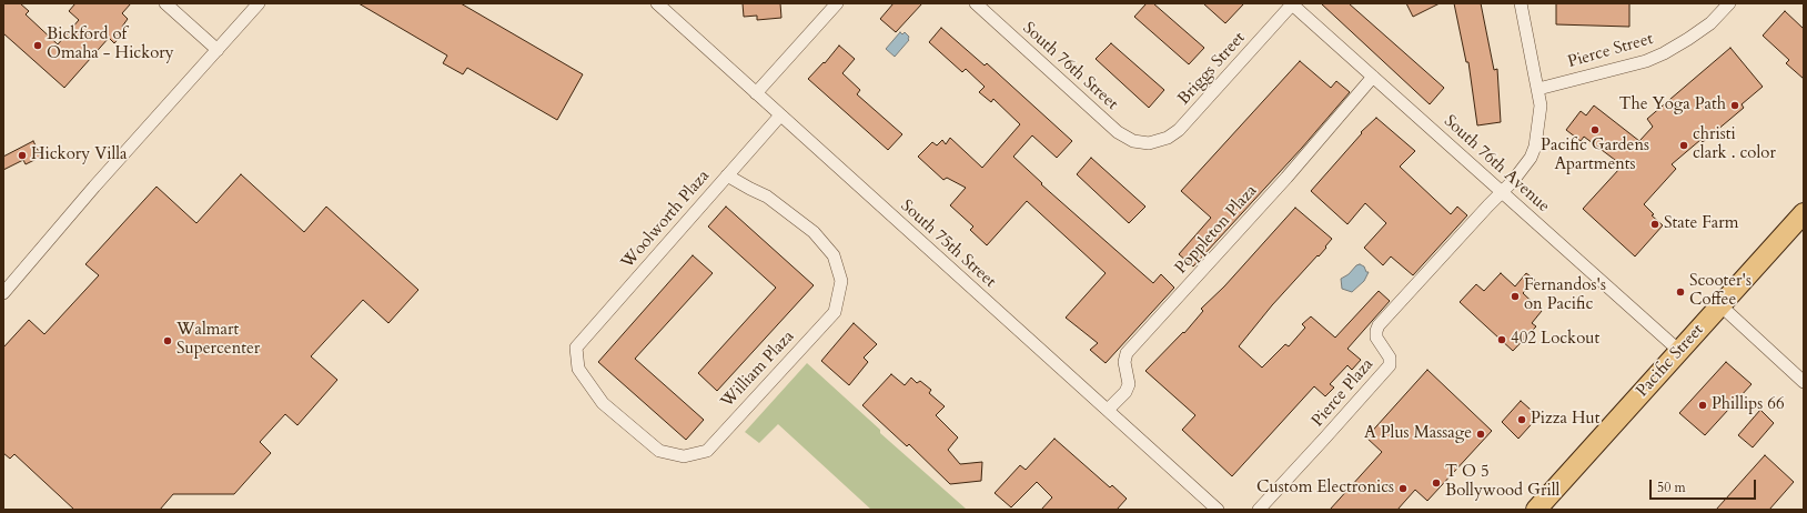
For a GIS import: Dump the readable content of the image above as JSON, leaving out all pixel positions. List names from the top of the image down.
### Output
{
  "streets": {
    "main road": ["Pacific Street"],
    "street": [
      "Pierce Street",
      "South 76th Street",
      "Briggs Street",
      "South 76th Avenue",
      "Woolworth Plaza",
      "Poppleton Plaza",
      "South 75th Street",
      "William Plaza",
      "Pierce Plaza"
    ]
  },
  "crossings": [
    ["Pierce Street", "Pierce Plaza"],
    ["South 76th Street", "Briggs Street"],
    ["Briggs Street", "South 76th Avenue"],
    ["South 76th Avenue", "Poppleton Plaza"],
    ["South 76th Avenue", "Pacific Street"],
    ["South 76th Avenue", "Pierce Plaza"],
    ["Woolworth Plaza", "South 75th Street"],
    ["Woolworth Plaza", "William Plaza"],
    ["Poppleton Plaza", "South 75th Street"]
  ],
  "places": [
    "Bickford of Omaha - Hickory",
    "The Yoga Path",
    "Pacific Gardens Apartments",
    "christi clark . color",
    "Hickory Villa",
    "State Farm",
    "Scooter's Coffee",
    "Fernandos's on Pacific",
    "402 Lockout",
    "Walmart Supercenter",
    "Phillips 66",
    "Pizza Hut",
    "A Plus Massage",
    "T O 5 Bollywood Grill",
    "Custom Electronics"
  ],
  "scale_bar": "50 m"
}
